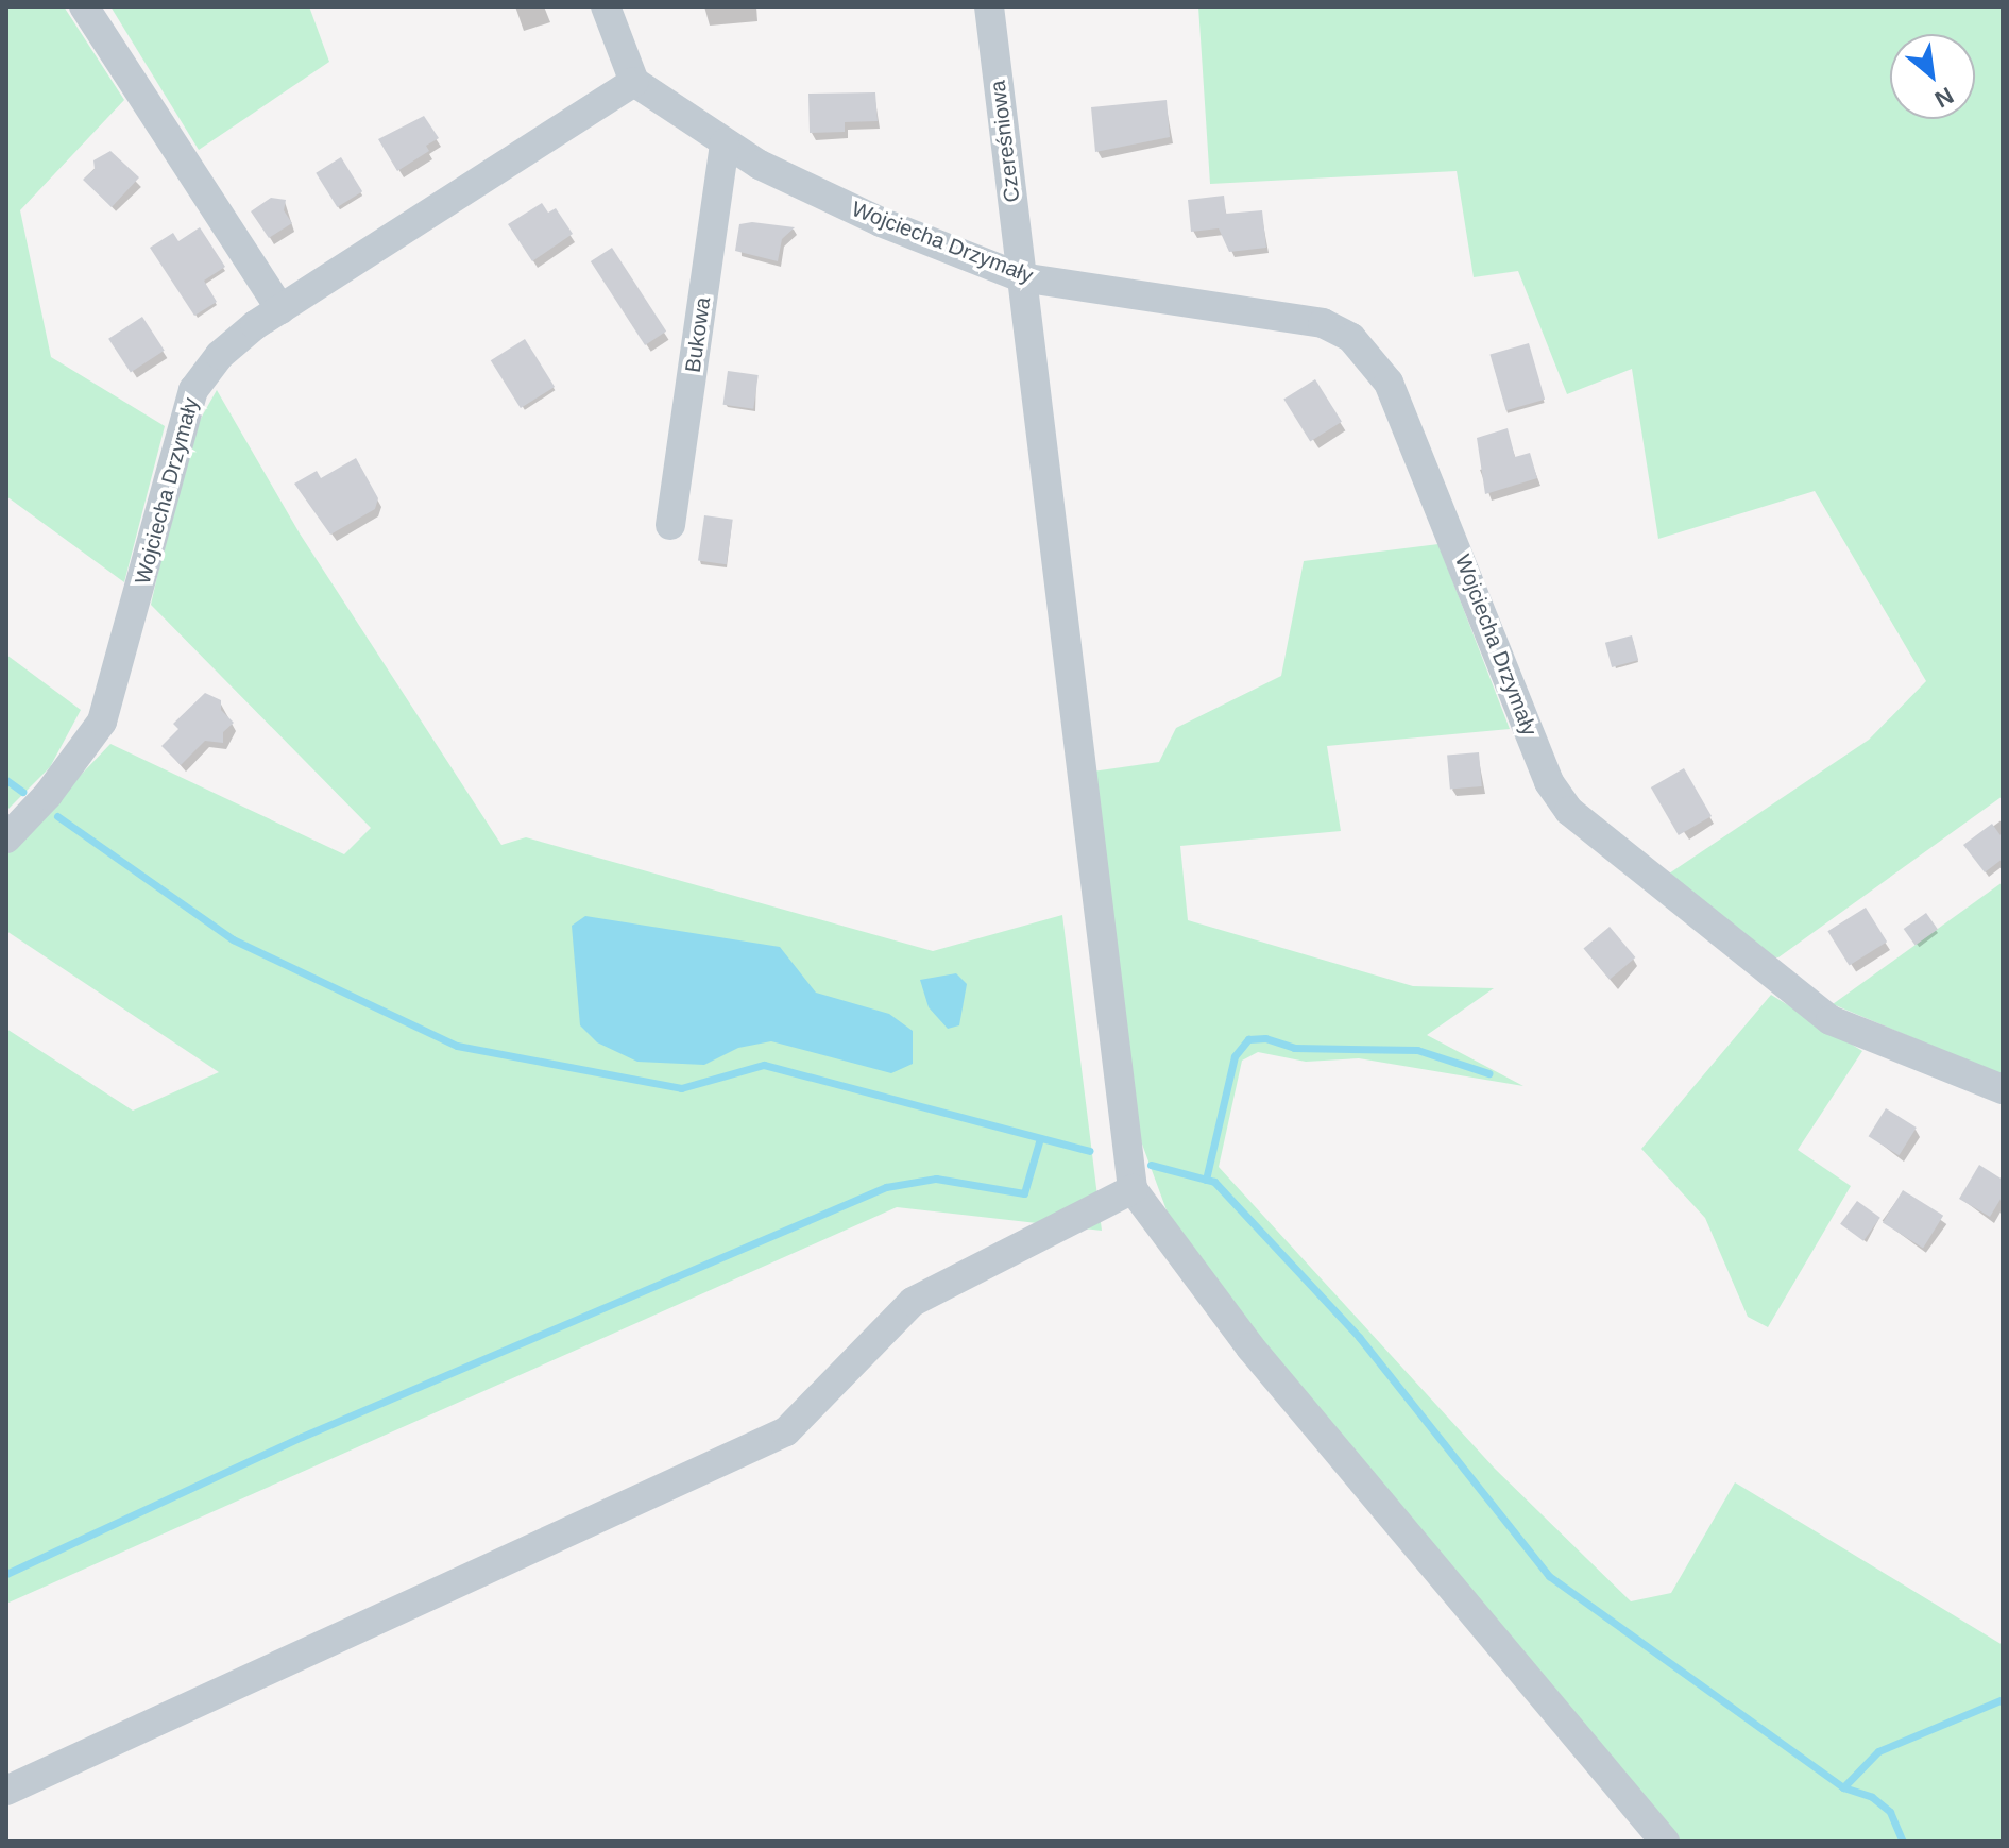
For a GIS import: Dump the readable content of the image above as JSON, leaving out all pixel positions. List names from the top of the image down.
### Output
{
  "streets": {
    "street": ["Czereśniowa", "Wojciecha Drzymały", "Bukowa"]
  },
  "crossings": [
    ["Czereśniowa", "Wojciecha Drzymały"],
    ["Wojciecha Drzymały", "Bukowa"]
  ],
  "north": "bottom right"
}
